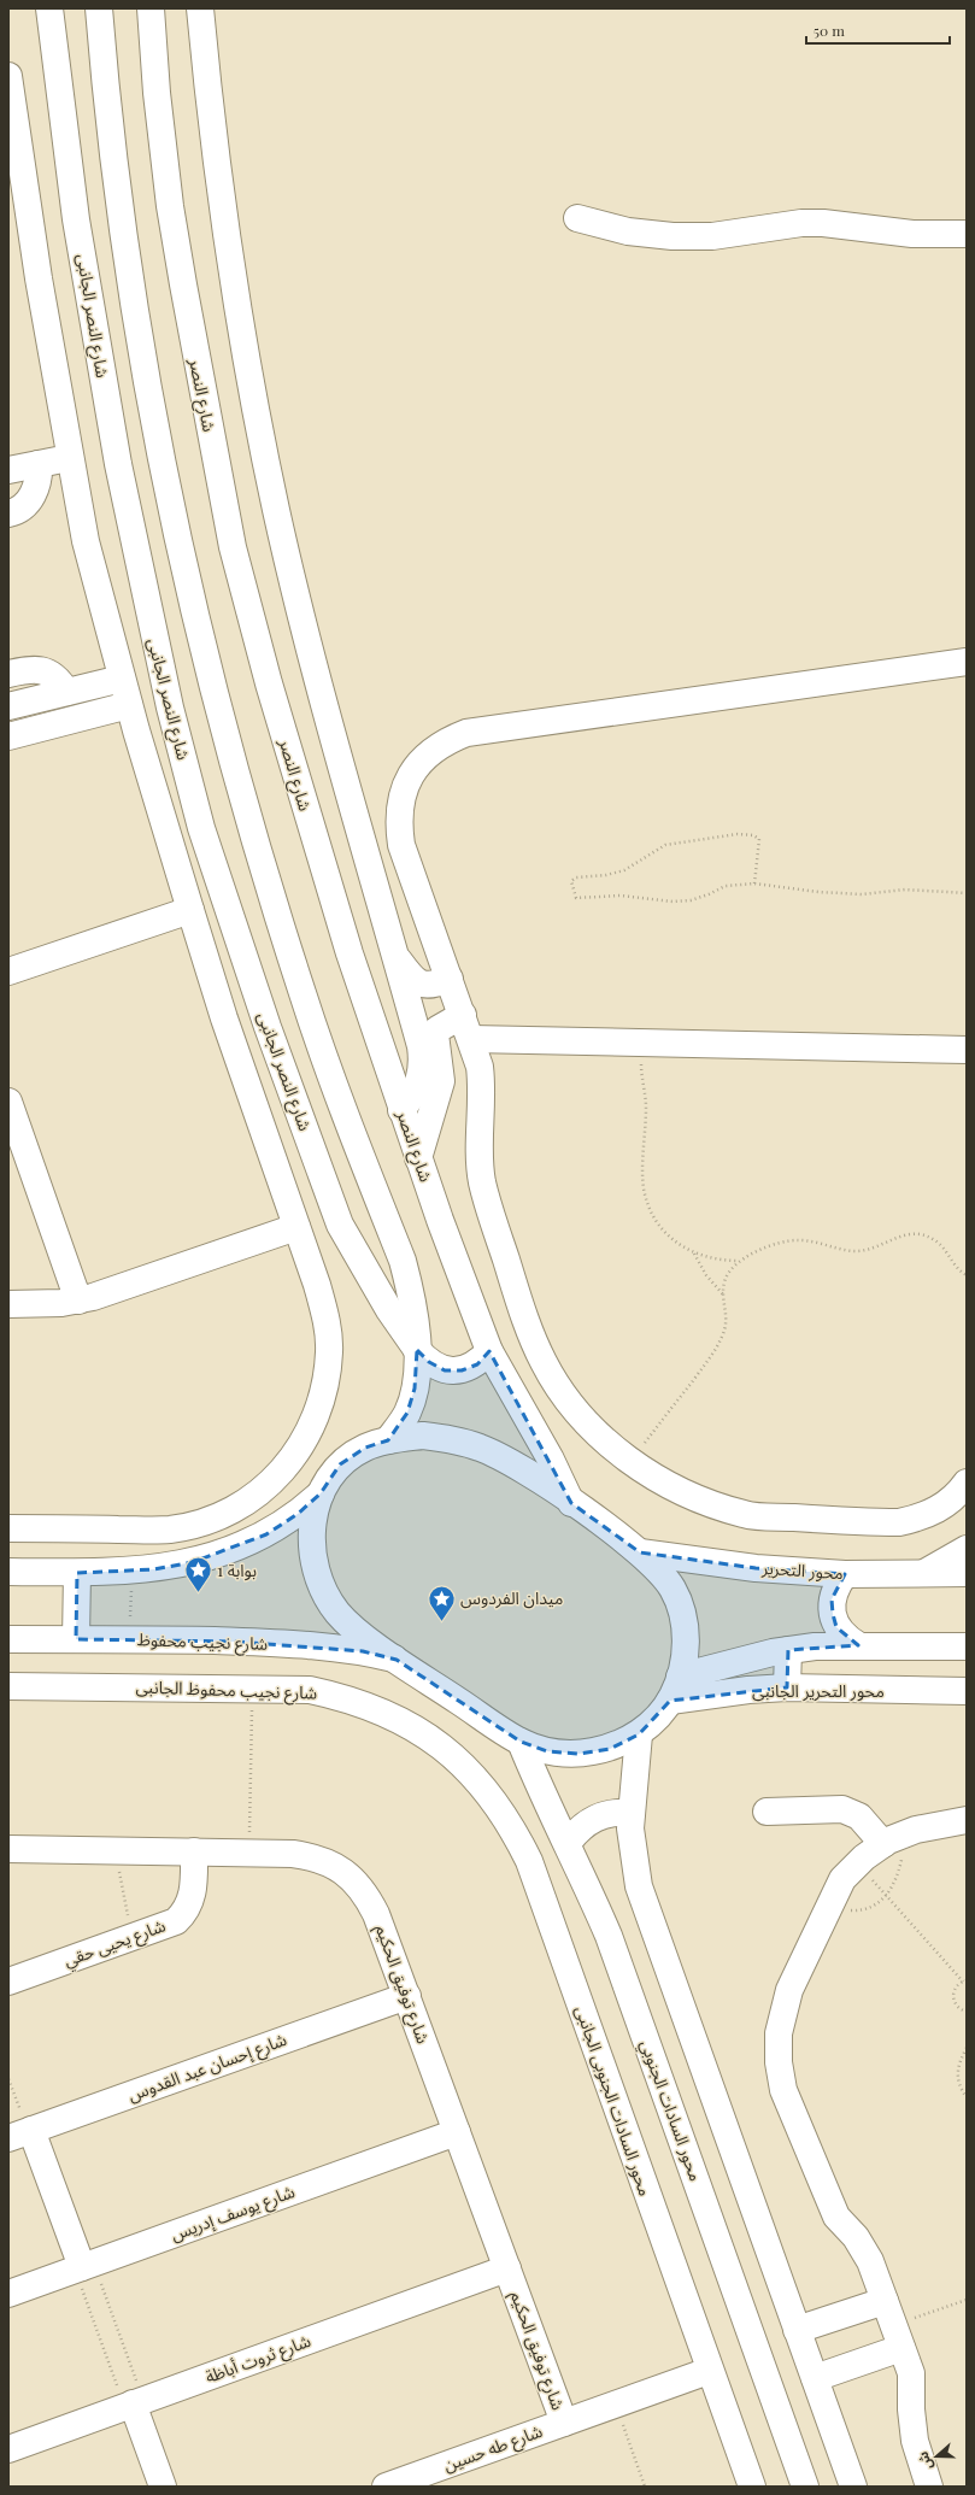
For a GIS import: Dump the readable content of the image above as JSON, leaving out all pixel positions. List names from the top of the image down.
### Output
{
  "streets": {
    "street": [
      "شارع النصر الجانبى",
      "شارع النصر",
      "محور التحرير",
      "شارع نجيب محفوظ",
      "شارع نجيب محفوظ الجانبى",
      "محور التحرير الجانبى",
      "شارع يحيى حقي",
      "شارع توفيق الحكيم",
      "شارع إحسان عبد القدوس",
      "محور السادات الجنوبى الجانبى",
      "محور السادات الجنوبي",
      "شارع يوسف إدريس",
      "شارع ثروت أباظة",
      "شارع طه حسين"
    ]
  },
  "crossings": [
    ["شارع النصر الجانبى", "شارع النصر"],
    ["شارع نجيب محفوظ الجانبى", "محور السادات الجنوبى الجانبى"],
    ["شارع يحيى حقي", "شارع توفيق الحكيم"],
    ["شارع توفيق الحكيم", "شارع إحسان عبد القدوس"],
    ["شارع توفيق الحكيم", "شارع يوسف إدريس"],
    ["شارع توفيق الحكيم", "شارع ثروت أباظة"],
    ["شارع توفيق الحكيم", "شارع طه حسين"],
    ["محور السادات الجنوبى الجانبى", "شارع طه حسين"]
  ],
  "places": {
    "place": ["بوابة 1", "ميدان الفردوس"]
  },
  "scale_bar": "50 m",
  "north": "left"
}
